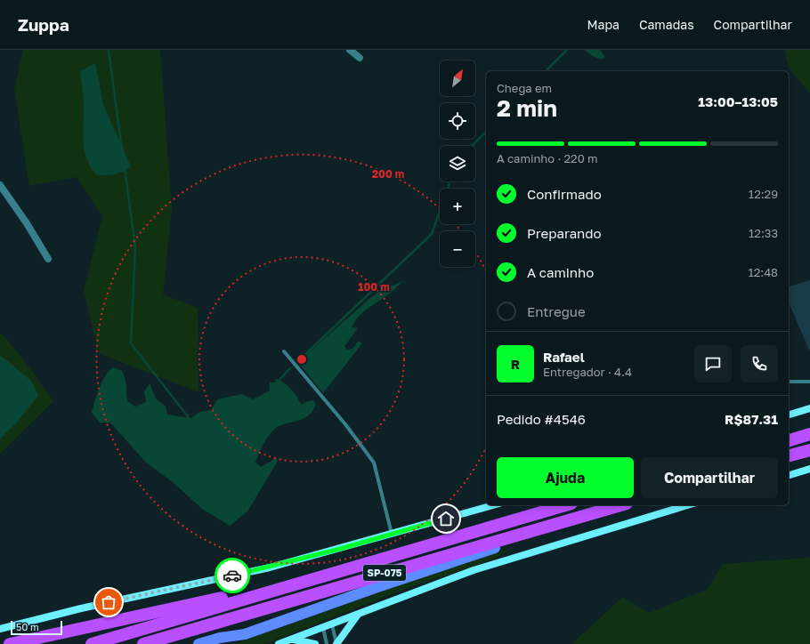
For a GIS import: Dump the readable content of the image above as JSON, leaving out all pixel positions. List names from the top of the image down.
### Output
{
  "streets": {
    "highway": ["SP-075"]
  },
  "scale_bar": "50 m",
  "north": "top right",
  "page": {
    "header": "Zuppa",
    "nav": ["Mapa", "Camadas", "Compartilhar"],
    "map_buttons": ["+", "−"],
    "heading": ["2 min", "Chega em", "13:00–13:05"],
    "panel": [
      "Rafael",
      "Entregador · 4.4",
      "Pedido #4546",
      "R$87.31"
    ],
    "bar": "A caminho · 220 m",
    "list": [
      ["Confirmado", "12:29"],
      ["Preparando", "12:33"],
      ["A caminho", "12:48"],
      "Entregue"
    ],
    "round": "R",
    "buttons": ["Ajuda", "Compartilhar"],
    "scale": "50 m"
  },
  "rings": ["200 m", "100 m"]
}
